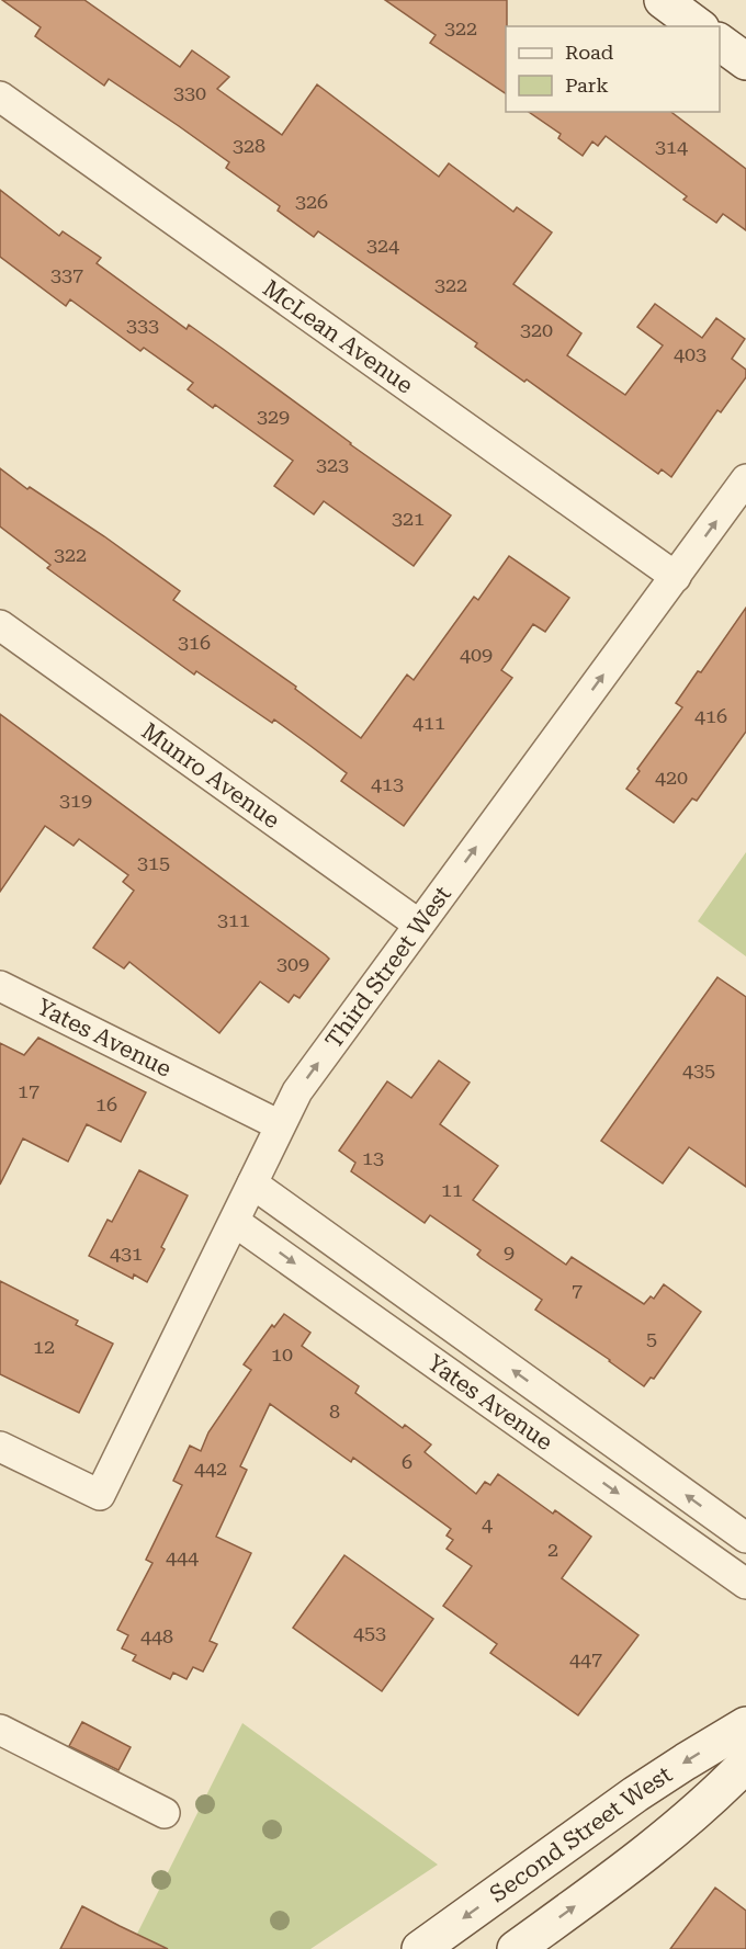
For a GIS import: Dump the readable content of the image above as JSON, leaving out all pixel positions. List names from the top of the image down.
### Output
{
  "streets": {
    "main road": ["Second Street West"],
    "street": [
      "McLean Avenue",
      "Munro Avenue",
      "Third Street West",
      "Yates Avenue"
    ]
  },
  "crossings": [
    ["McLean Avenue", "Third Street West"],
    ["Munro Avenue", "Third Street West"],
    ["Third Street West", "Yates Avenue"]
  ],
  "one_way": ["Third Street West"],
  "house_numbers": [
    "322",
    "330",
    "328",
    "314",
    "326",
    "324",
    "337",
    "322",
    "333",
    "320",
    "403",
    "329",
    "323",
    "321",
    "322",
    "316",
    "409",
    "416",
    "411",
    "420",
    "413",
    "319",
    "315",
    "311",
    "309",
    "435",
    "17",
    "16",
    "13",
    "11",
    "9",
    "431",
    "7",
    "5",
    "12",
    "10",
    "8",
    "6",
    "442",
    "4",
    "2",
    "444",
    "453",
    "448",
    "447"
  ],
  "legend": ["Road", "Park"]
}
